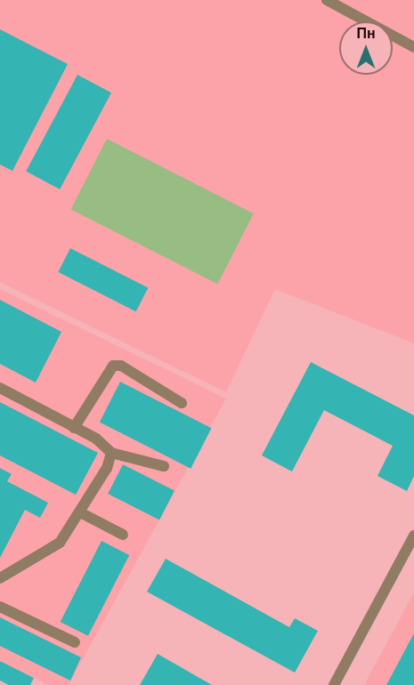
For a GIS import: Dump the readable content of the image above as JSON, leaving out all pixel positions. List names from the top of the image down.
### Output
{
  "north": "top"
}
